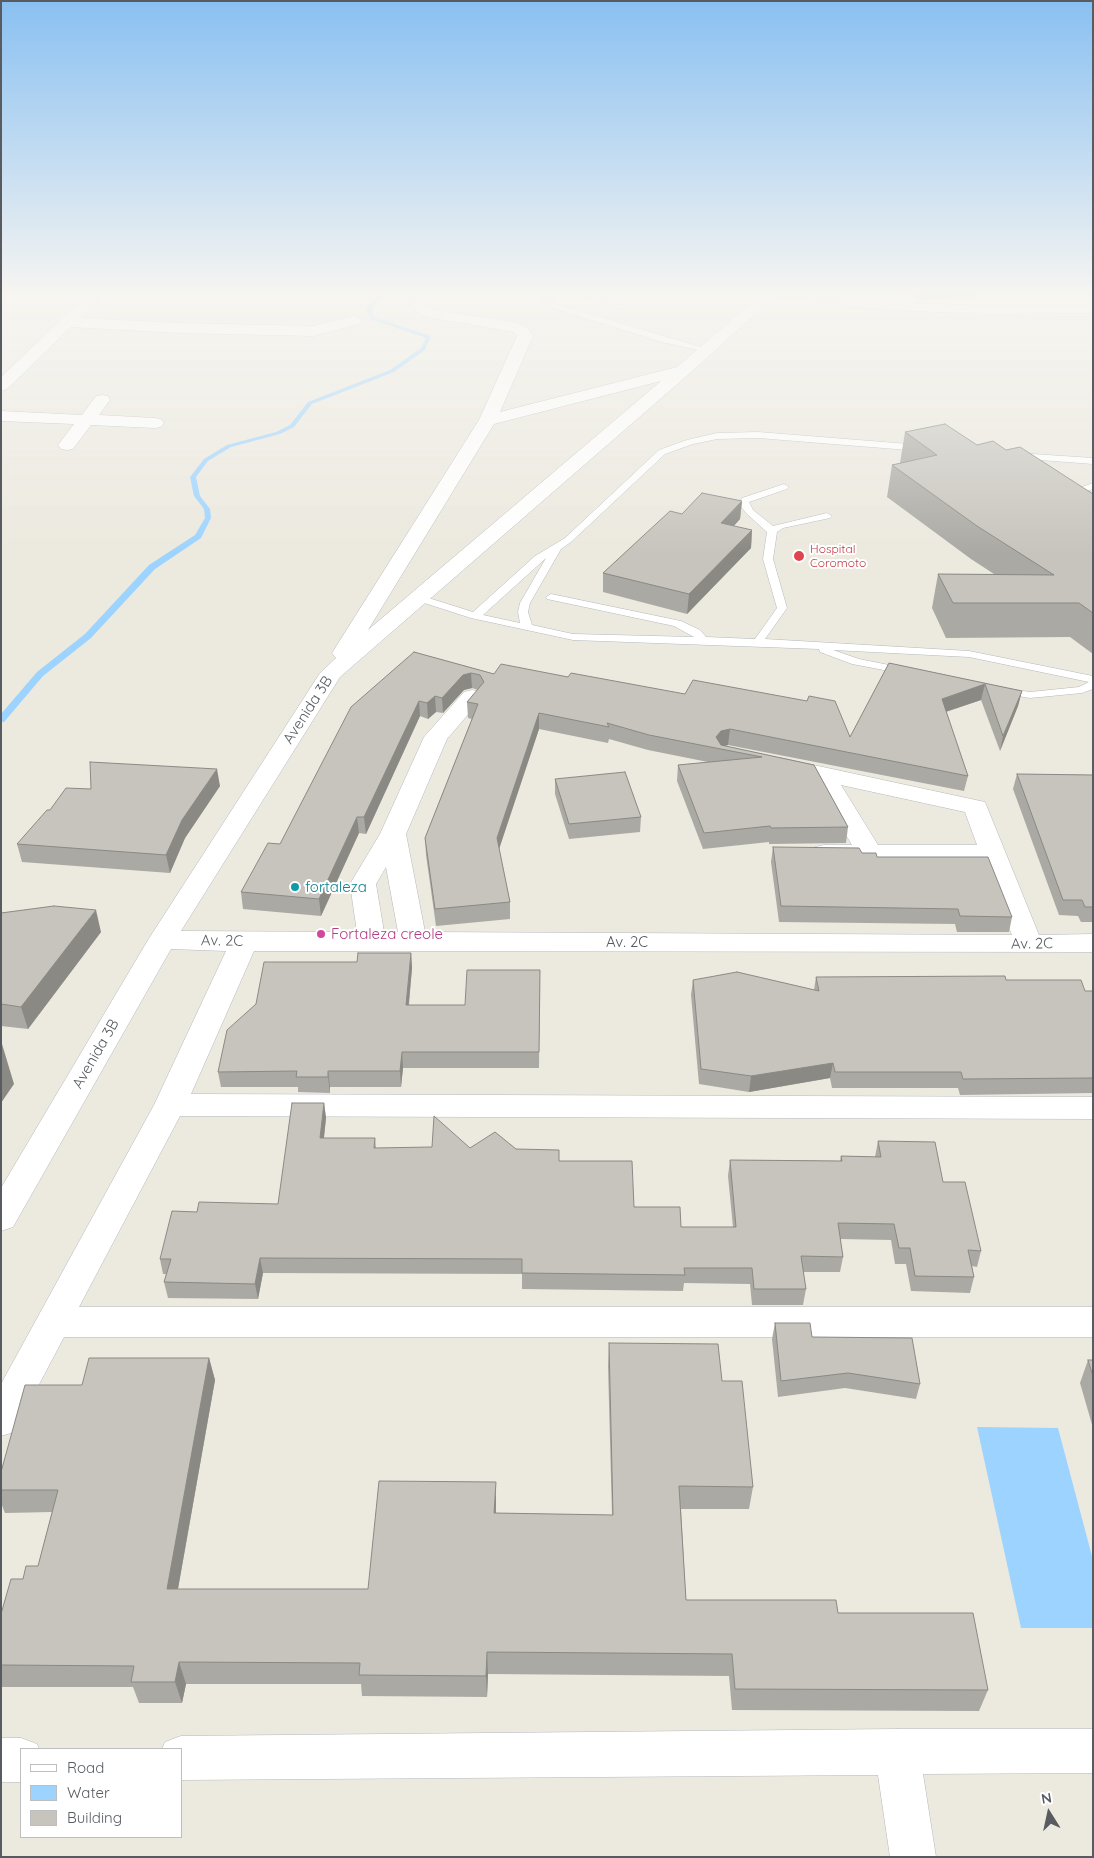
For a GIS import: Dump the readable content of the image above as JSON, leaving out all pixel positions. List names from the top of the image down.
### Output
{
  "streets": {
    "street": ["Avenida 3B", "Av. 2C"]
  },
  "crossings": [
    ["Avenida 3B", "Av. 2C"]
  ],
  "places": ["Hospital Coromoto", "fortaleza", "Fortaleza creole"],
  "legend": ["Road", "Water", "Building"],
  "north": "top"
}
